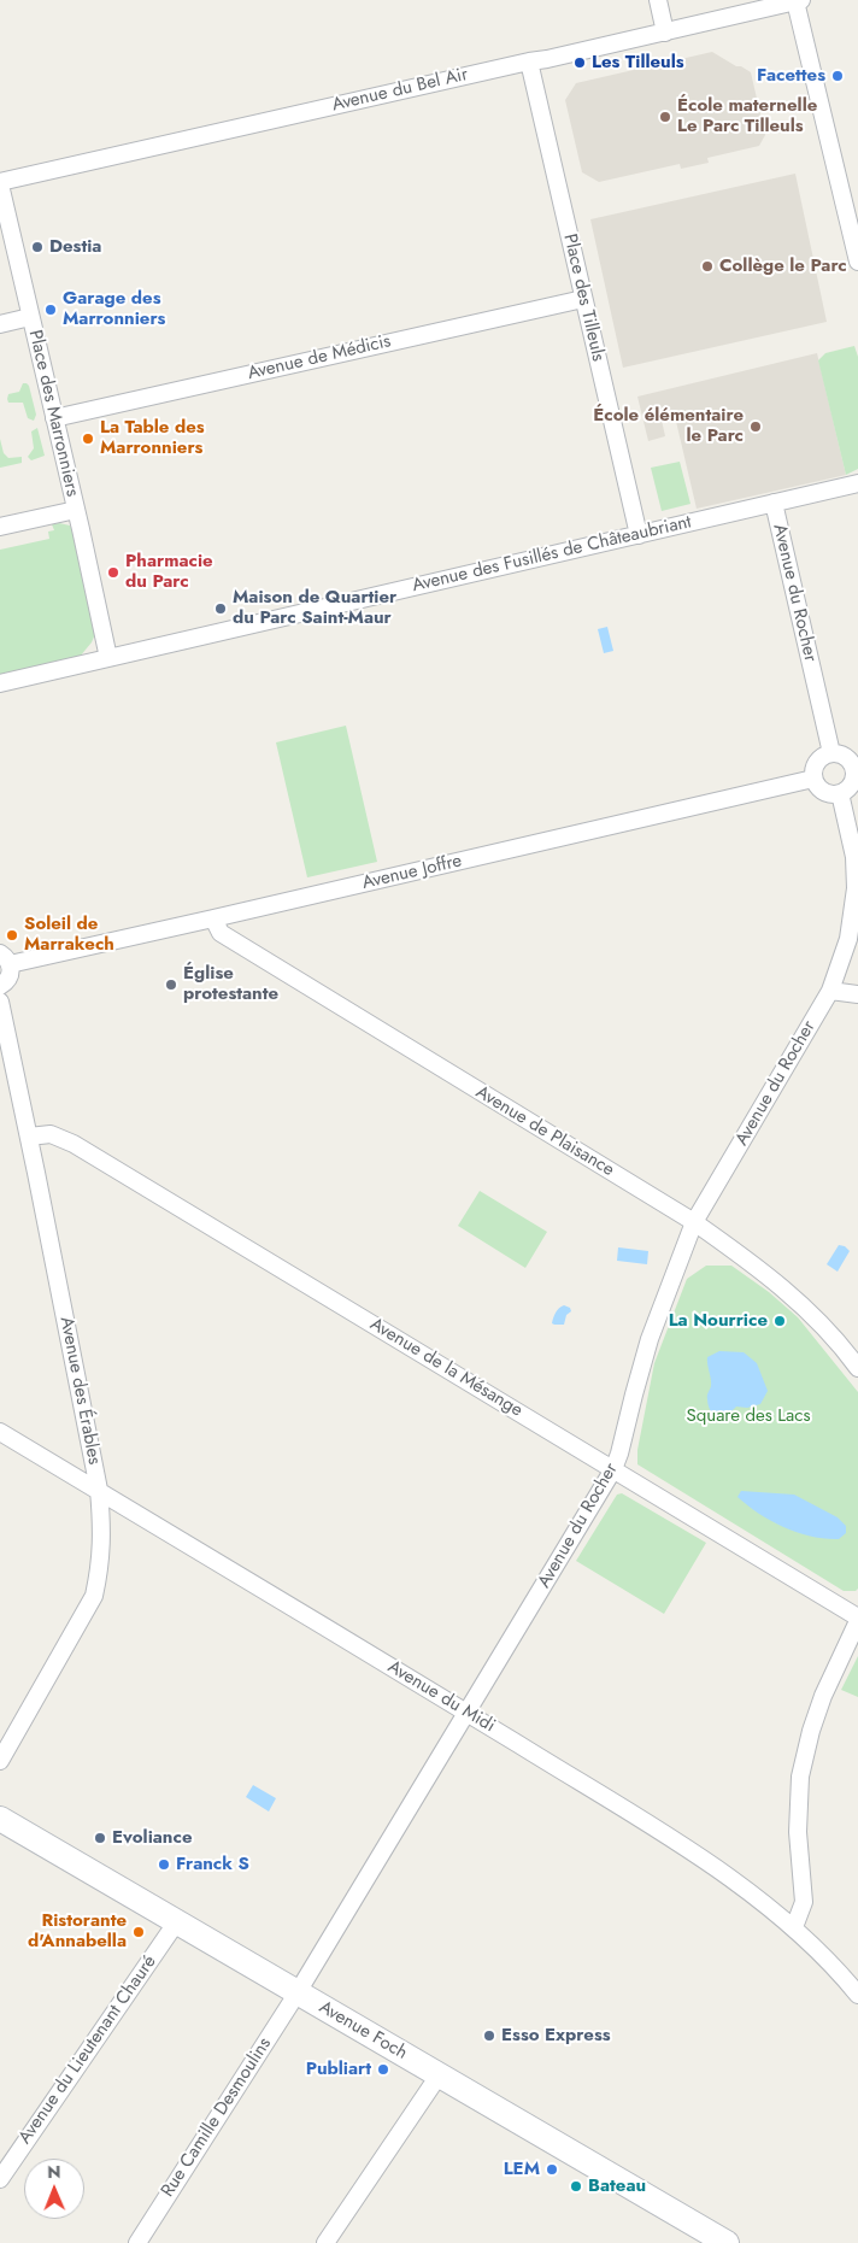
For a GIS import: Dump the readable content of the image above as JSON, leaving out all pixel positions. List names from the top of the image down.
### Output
{
  "streets": {
    "main road": ["Avenue Foch"],
    "street": [
      "Avenue du Bel Air",
      "Place des Tilleuls",
      "Avenue de Médicis",
      "Place des Marronniers",
      "Avenue des Fusillés de Châteaubriant",
      "Avenue du Rocher",
      "Avenue Joffre",
      "Avenue de Plaisance",
      "Avenue de la Mésange",
      "Avenue des Érables",
      "Avenue du Midi",
      "Avenue du Lieutenant Chauré",
      "Rue Camille Desmoulins"
    ]
  },
  "crossings": [
    ["Avenue du Bel Air", "Place des Tilleuls"],
    ["Avenue du Bel Air", "Place des Marronniers"],
    ["Place des Tilleuls", "Avenue de Médicis"],
    ["Place des Tilleuls", "Avenue des Fusillés de Châteaubriant"],
    ["Avenue de Médicis", "Place des Marronniers"],
    ["Place des Marronniers", "Avenue des Fusillés de Châteaubriant"],
    ["Avenue des Fusillés de Châteaubriant", "Avenue du Rocher"],
    ["Avenue du Rocher", "Avenue Joffre"],
    ["Avenue du Rocher", "Avenue de Plaisance"],
    ["Avenue du Rocher", "Avenue de la Mésange"],
    ["Avenue du Rocher", "Avenue du Midi"],
    ["Avenue du Rocher", "Avenue Foch"],
    ["Avenue du Rocher", "Rue Camille Desmoulins"],
    ["Avenue Joffre", "Avenue de Plaisance"],
    ["Avenue de la Mésange", "Avenue des Érables"],
    ["Avenue des Érables", "Avenue du Midi"],
    ["Avenue Foch", "Avenue du Lieutenant Chauré"],
    ["Avenue Foch", "Rue Camille Desmoulins"]
  ],
  "parks": ["Square des Lacs"],
  "places": [
    "Les Tilleuls",
    "Facettes",
    "École maternelle Le Parc Tilleuls",
    "Destia",
    "Collège le Parc",
    "Garage des Marronniers",
    "École élémentaire le Parc",
    "La Table des Marronniers",
    "Pharmacie du Parc",
    "Maison de Quartier du Parc Saint-Maur",
    "Soleil de Marrakech",
    "Église protestante",
    "La Nourrice",
    "Evoliance",
    "Franck S",
    "Ristorante d'Annabella",
    "Esso Express",
    "Publiart",
    "LEM",
    "Bateau"
  ],
  "north": "top"
}
